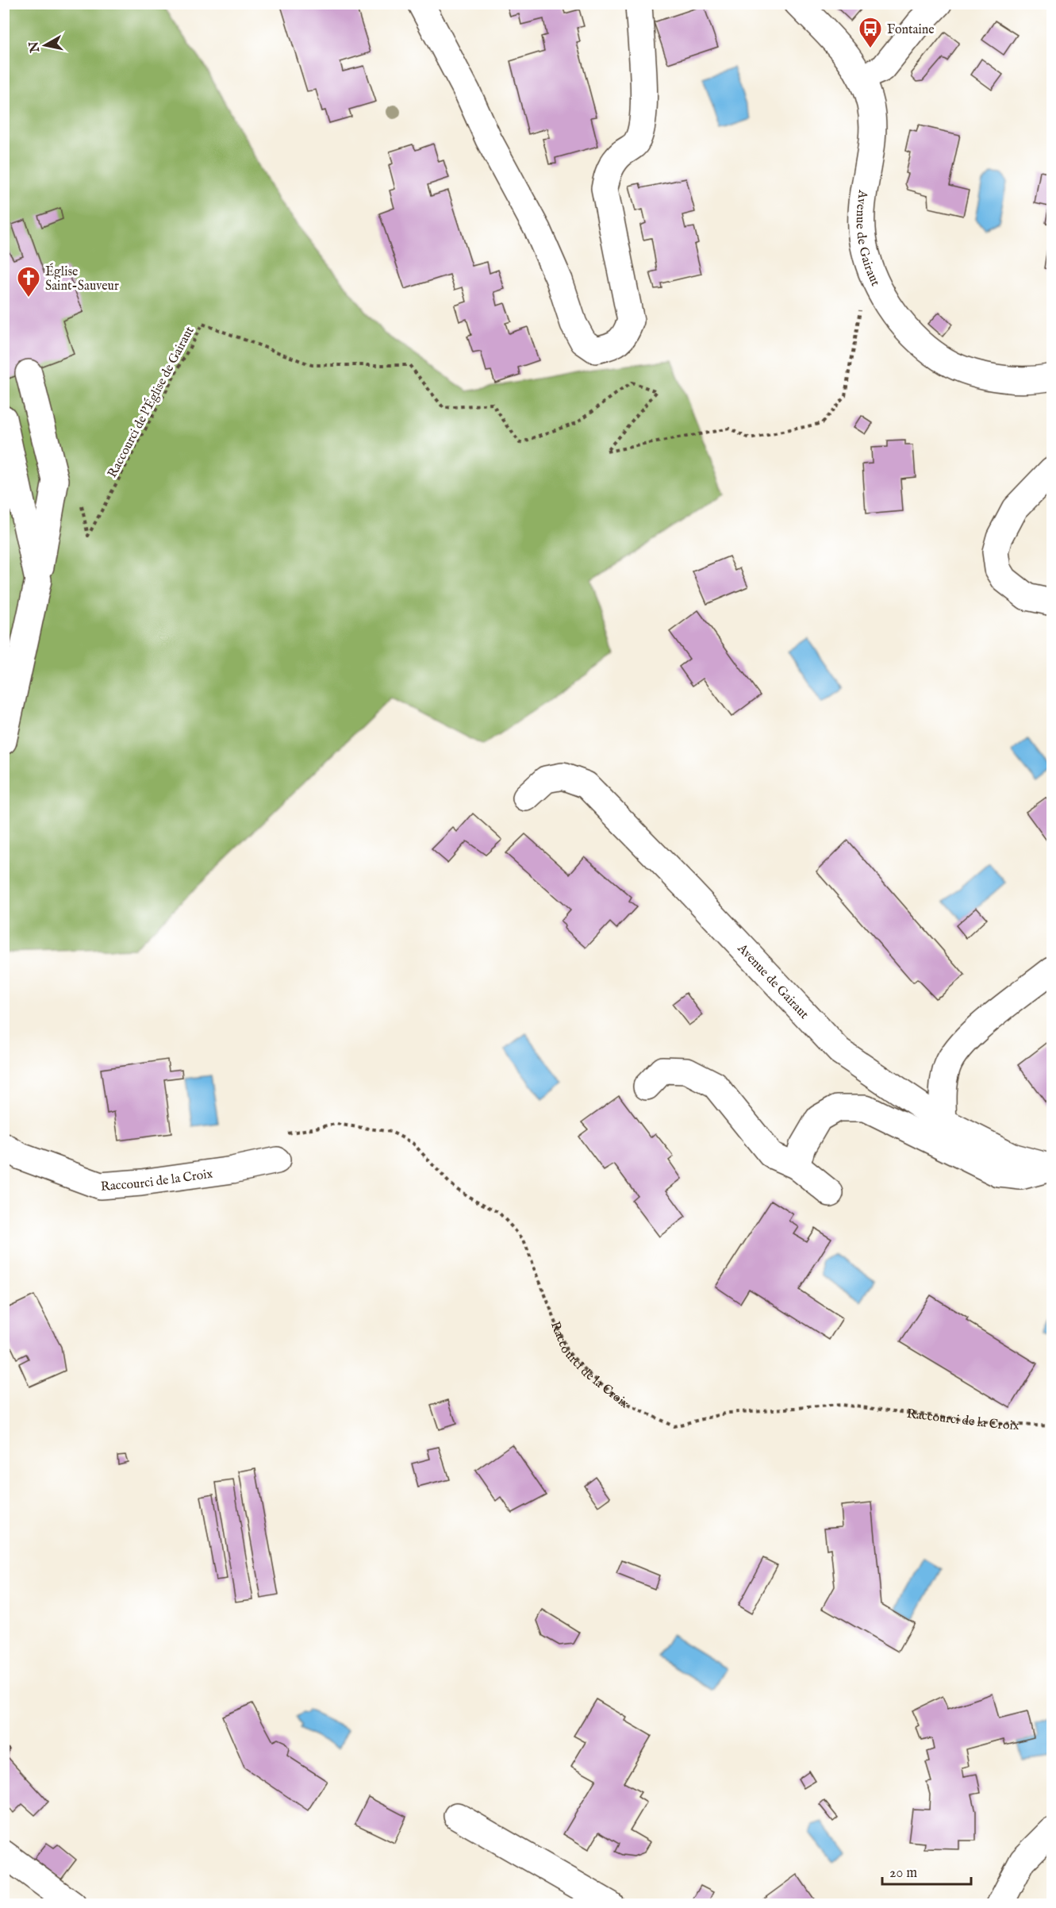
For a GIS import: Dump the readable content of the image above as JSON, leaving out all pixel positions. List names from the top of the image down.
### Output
{
  "streets": {
    "street": ["Avenue de Gairaut", "Raccourci de la Croix"],
    "path": ["Raccourci de l'Église de Gairaut"]
  },
  "crossings": [
    ["Avenue de Gairaut", "Raccourci de l'Église de Gairaut"]
  ],
  "places": {
    "bus stop": ["Fontaine"],
    "church": ["Église Saint-Sauveur"]
  },
  "scale_bar": "20 m",
  "north": "left"
}
